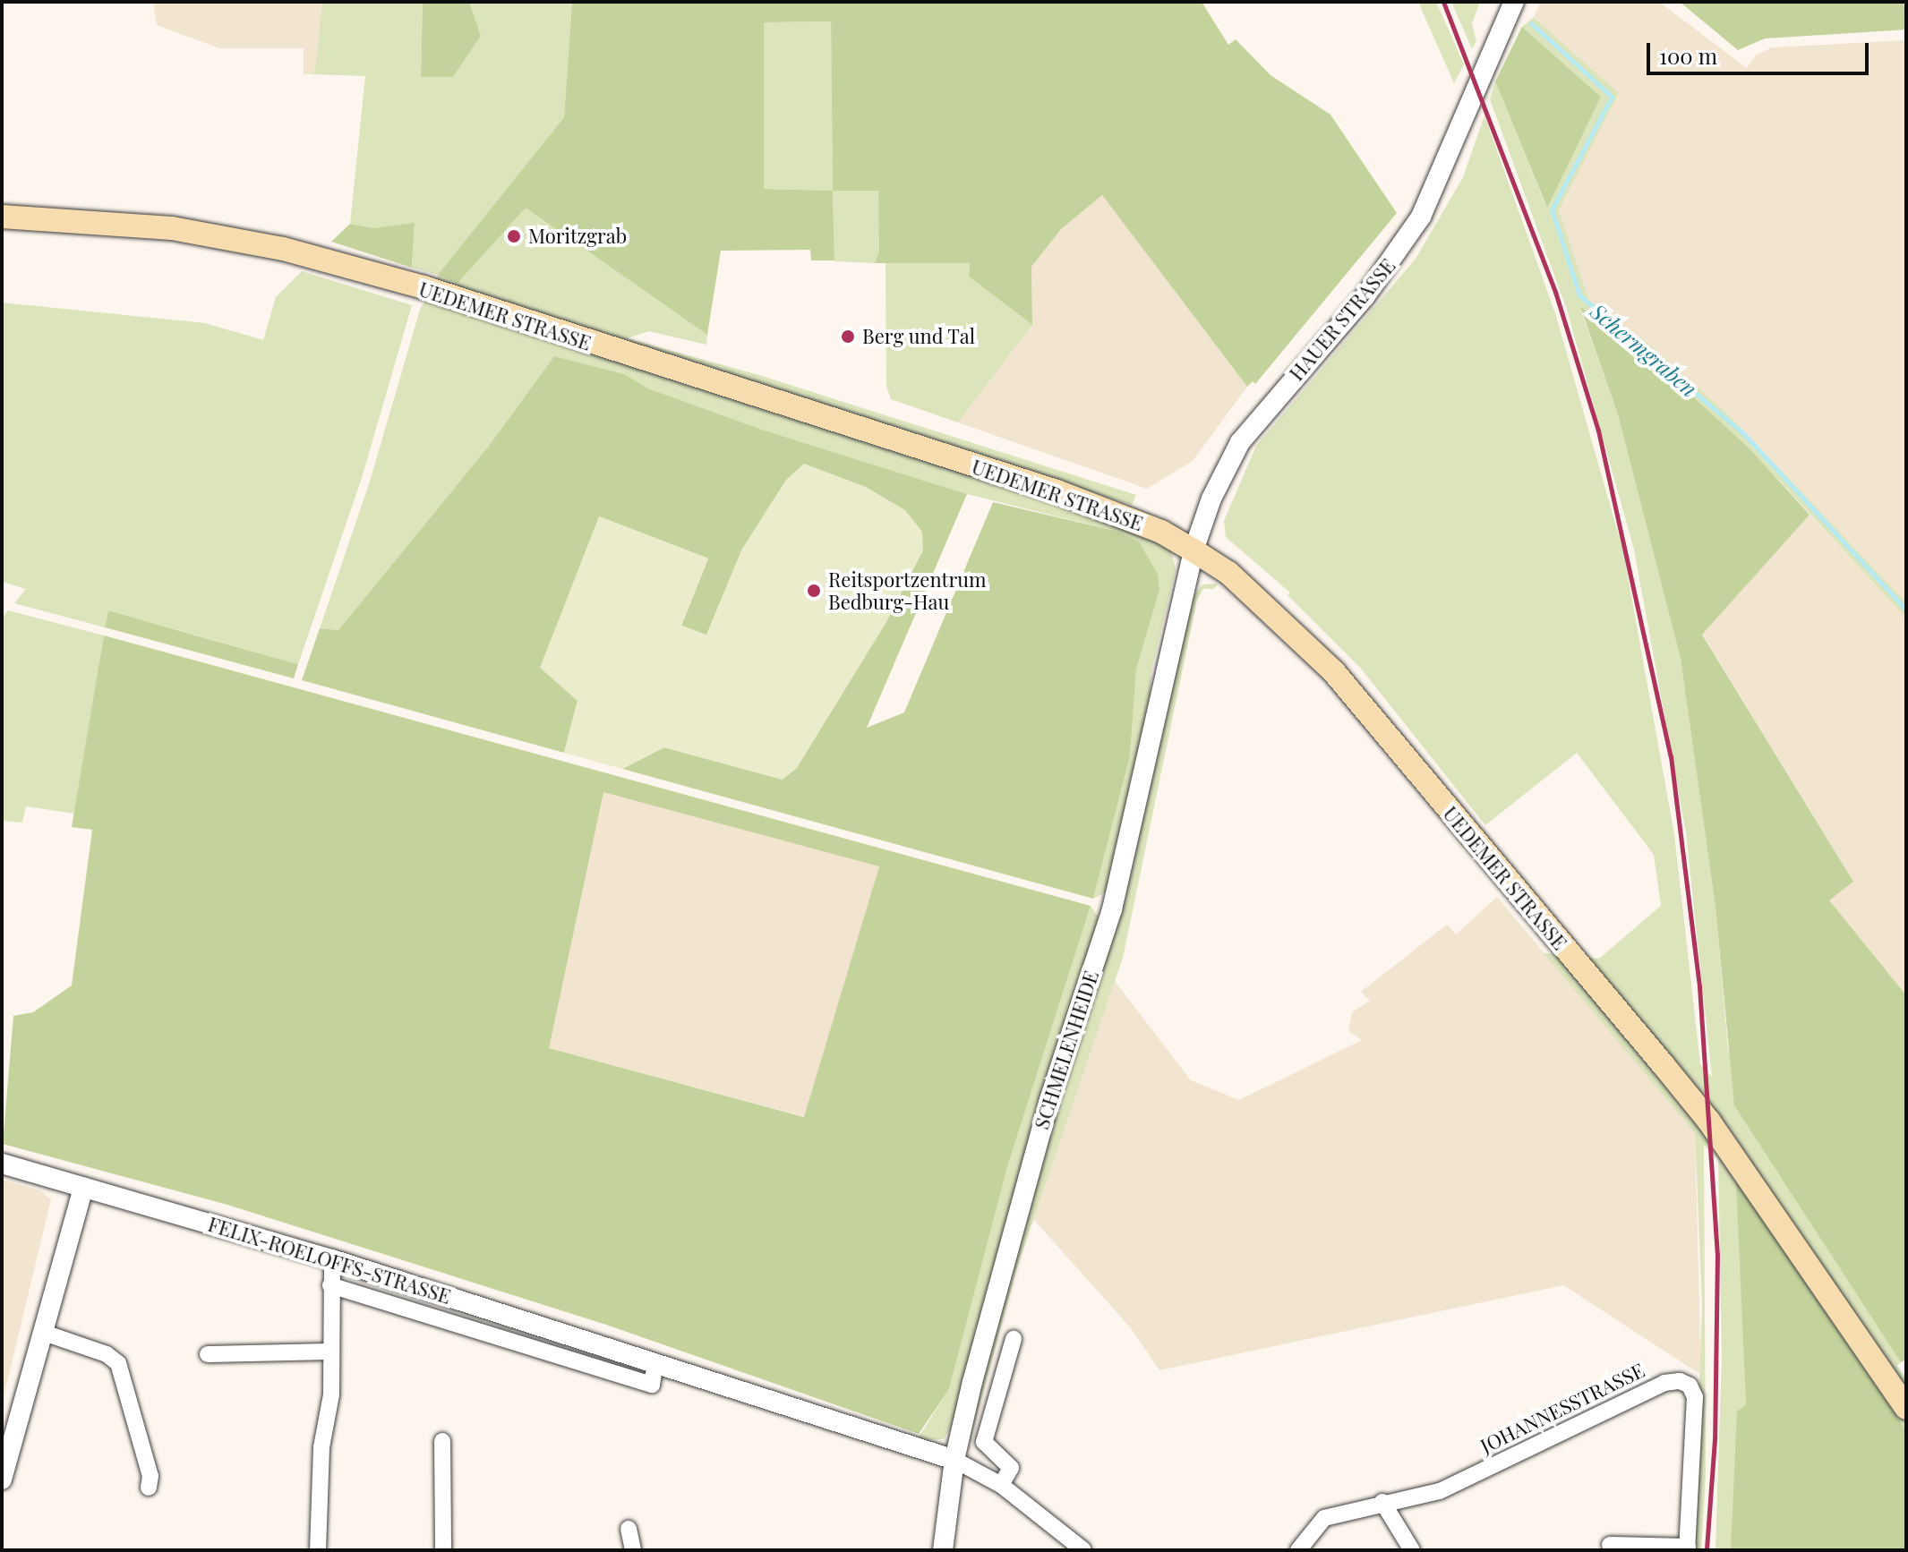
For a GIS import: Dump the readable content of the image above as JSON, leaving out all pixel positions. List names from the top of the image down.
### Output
{
  "streets": {
    "main road": ["UEDEMER STRASSE"],
    "street": [
      "HAUER STRASSE",
      "SCHMELENHEIDE",
      "FELIX-ROELOFFS-STRASSE",
      "JOHANNESSTRASSE"
    ]
  },
  "crossings": [
    ["UEDEMER STRASSE", "HAUER STRASSE"],
    ["UEDEMER STRASSE", "SCHMELENHEIDE"],
    ["HAUER STRASSE", "SCHMELENHEIDE"],
    ["SCHMELENHEIDE", "FELIX-ROELOFFS-STRASSE"]
  ],
  "water": ["Schermgraben"],
  "places": ["Moritzgrab", "Berg und Tal", "Reitsportzentrum Bedburg-Hau"],
  "scale_bar": "100 m"
}
